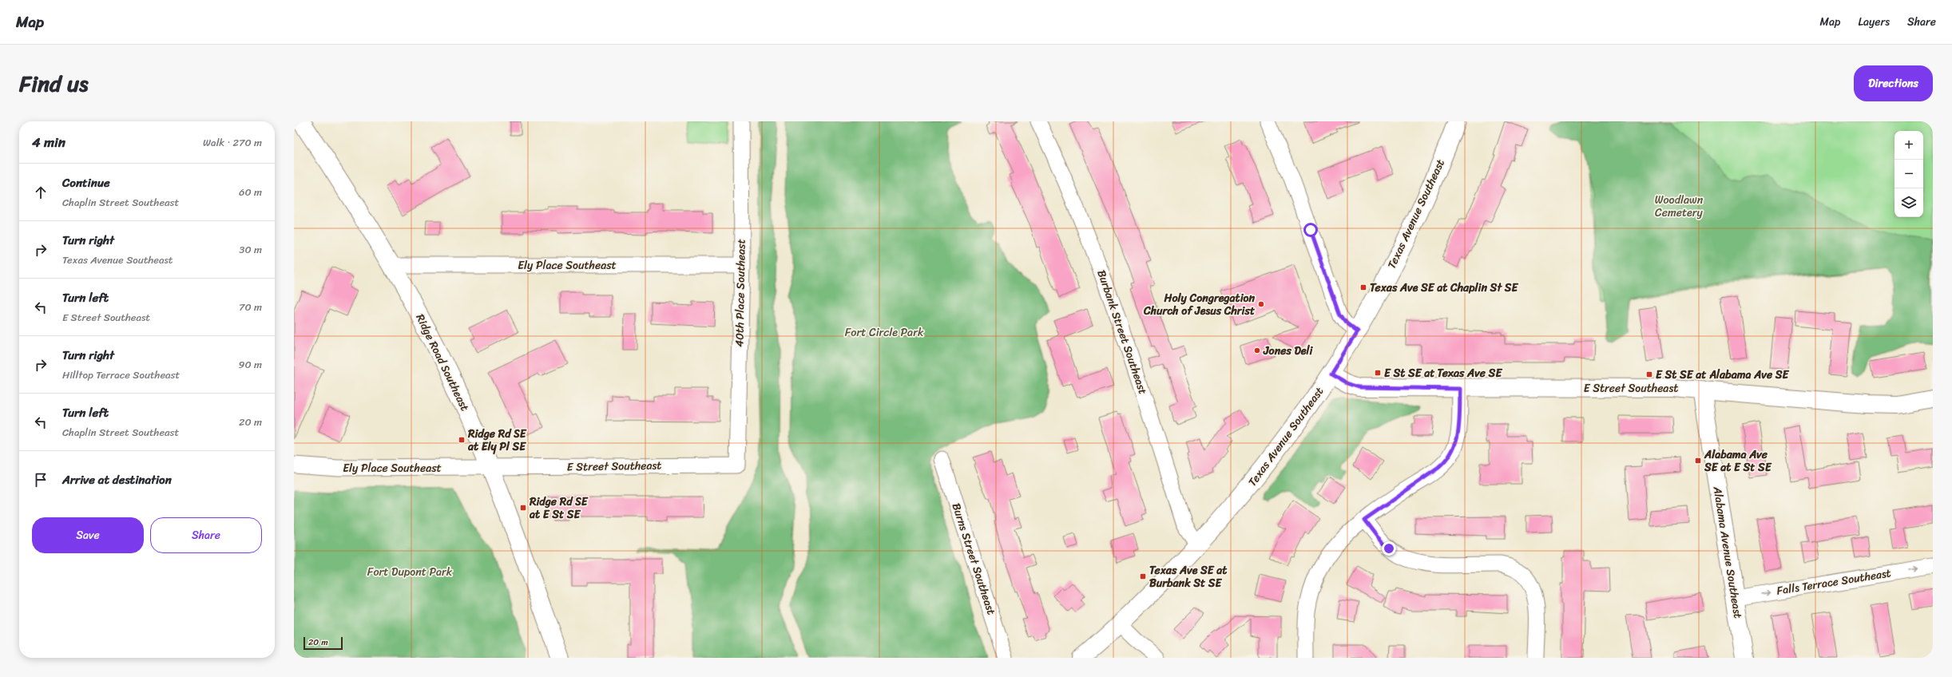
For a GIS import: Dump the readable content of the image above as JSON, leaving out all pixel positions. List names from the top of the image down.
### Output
{
  "streets": {
    "main road": [
      "Texas Avenue Southeast",
      "Ridge Road Southeast",
      "E Street Southeast",
      "Alabama Avenue Southeast"
    ],
    "street": [
      "Ely Place Southeast",
      "40th Place Southeast",
      "Burbank Street Southeast",
      "Burns Street Southeast",
      "Falls Terrace Southeast"
    ]
  },
  "crossings": [
    ["Texas Avenue Southeast", "Burbank Street Southeast"],
    ["Texas Avenue Southeast", "E Street Southeast"],
    ["Ely Place Southeast", "40th Place Southeast"],
    ["Ely Place Southeast", "Ridge Road Southeast"],
    ["Ely Place Southeast", "E Street Southeast"],
    ["40th Place Southeast", "E Street Southeast"],
    ["Ridge Road Southeast", "E Street Southeast"],
    ["E Street Southeast", "Alabama Avenue Southeast"],
    ["Alabama Avenue Southeast", "Falls Terrace Southeast"]
  ],
  "one_way": ["Falls Terrace Southeast"],
  "parks": ["Woodlawn Cemetery", "Fort Circle Park", "Fort Dupont Park"],
  "places": {
    "transit": [
      "Texas Ave SE at Chaplin St SE",
      "E St SE at Texas Ave SE",
      "E St SE at Alabama Ave SE",
      "Ridge Rd SE at Ely Pl SE",
      "Alabama Ave SE at E St SE",
      "Ridge Rd SE at E St SE",
      "Texas Ave SE at Burbank St SE"
    ],
    "other": ["Holy Congregation Church of Jesus Christ", "Jones Deli"]
  },
  "scale_bar": "20 m",
  "page": {
    "header": "Map",
    "nav": ["Map", "Layers", "Share"],
    "title": "Find us",
    "buttons": [
      "Directions",
      ["Save", "Share"]
    ],
    "heading": ["4 min", "Walk · 270 m"],
    "map_buttons": ["+", "−"],
    "list": [
      ["Continue", "Chaplin Street Southeast", "60 m"],
      ["Turn right", "Texas Avenue Southeast", "30 m"],
      ["Turn left", "E Street Southeast", "70 m"],
      ["Turn right", "Hilltop Terrace Southeast", "90 m"],
      ["Turn left", "Chaplin Street Southeast", "20 m"],
      "Arrive at destination"
    ],
    "scale": "20 m"
  }
}
